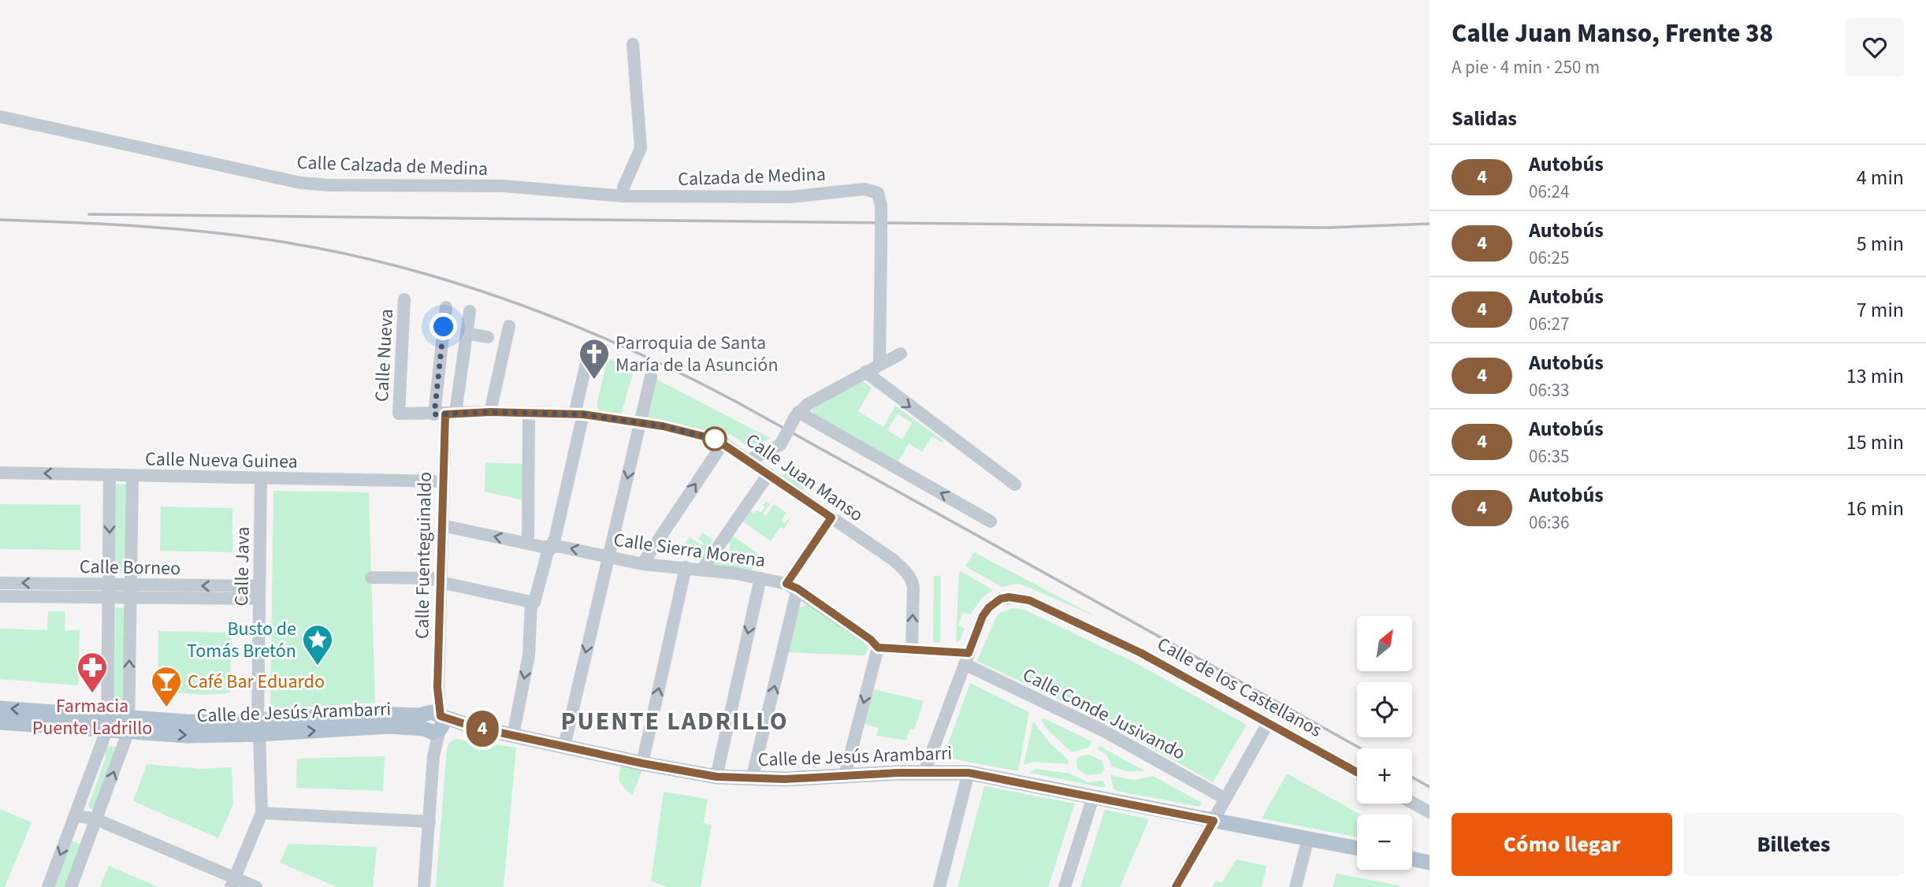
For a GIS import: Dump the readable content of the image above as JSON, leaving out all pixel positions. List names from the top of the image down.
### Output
{
  "streets": {
    "main road": ["Calle de Jesús Arambarri"],
    "street": [
      "Calle Calzada de Medina",
      "Calzada de Medina",
      "Calle Nueva",
      "Calle Nueva Guinea",
      "Calle Juan Manso",
      "Calle Sierra Morena",
      "Calle Fuenteguinaldo",
      "Calle Java",
      "Calle Borneo",
      "Calle de los Castellanos",
      "Calle Conde Jusivando"
    ]
  },
  "crossings": [
    ["Calle Calzada de Medina", "Calzada de Medina"],
    ["Calle Nueva", "Calle Juan Manso"],
    ["Calle Nueva Guinea", "Calle Fuenteguinaldo"],
    ["Calle Nueva Guinea", "Calle Java"],
    ["Calle Juan Manso", "Calle Fuenteguinaldo"],
    ["Calle Sierra Morena", "Calle Fuenteguinaldo"],
    ["Calle Fuenteguinaldo", "Calle de Jesús Arambarri"],
    ["Calle Java", "Calle Borneo"],
    ["Calle Java", "Calle de Jesús Arambarri"],
    ["Calle de los Castellanos", "Calle Conde Jusivando"]
  ],
  "districts": ["PUENTE LADRILLO"],
  "places": {
    "church": ["Parroquia de Santa María de la Asunción"],
    "place": ["Busto de Tomás Bretón"],
    "pharmacy": ["Farmacia Puente Ladrillo"],
    "bar": ["Café Bar Eduardo"]
  },
  "lines": ["bus line 4"],
  "north": "top right",
  "page": {
    "on_map": "4",
    "heading": [
      ["Calle Juan Manso, Frente 38", "A pie · 4 min · 250 m"],
      "Salidas"
    ],
    "list": [
      {
        "mark": "4",
        "name": "Autobús",
        "note": "06:24",
        "value": "4 min"
      },
      {
        "mark": "4",
        "name": "Autobús",
        "note": "06:25",
        "value": "5 min"
      },
      {
        "mark": "4",
        "name": "Autobús",
        "note": "06:27",
        "value": "7 min"
      },
      {
        "mark": "4",
        "name": "Autobús",
        "note": "06:33",
        "value": "13 min"
      },
      {
        "mark": "4",
        "name": "Autobús",
        "note": "06:35",
        "value": "15 min"
      },
      {
        "mark": "4",
        "name": "Autobús",
        "note": "06:36",
        "value": "16 min"
      }
    ],
    "map_buttons": ["+", "−"],
    "buttons": ["Cómo llegar", "Billetes"]
  }
}
